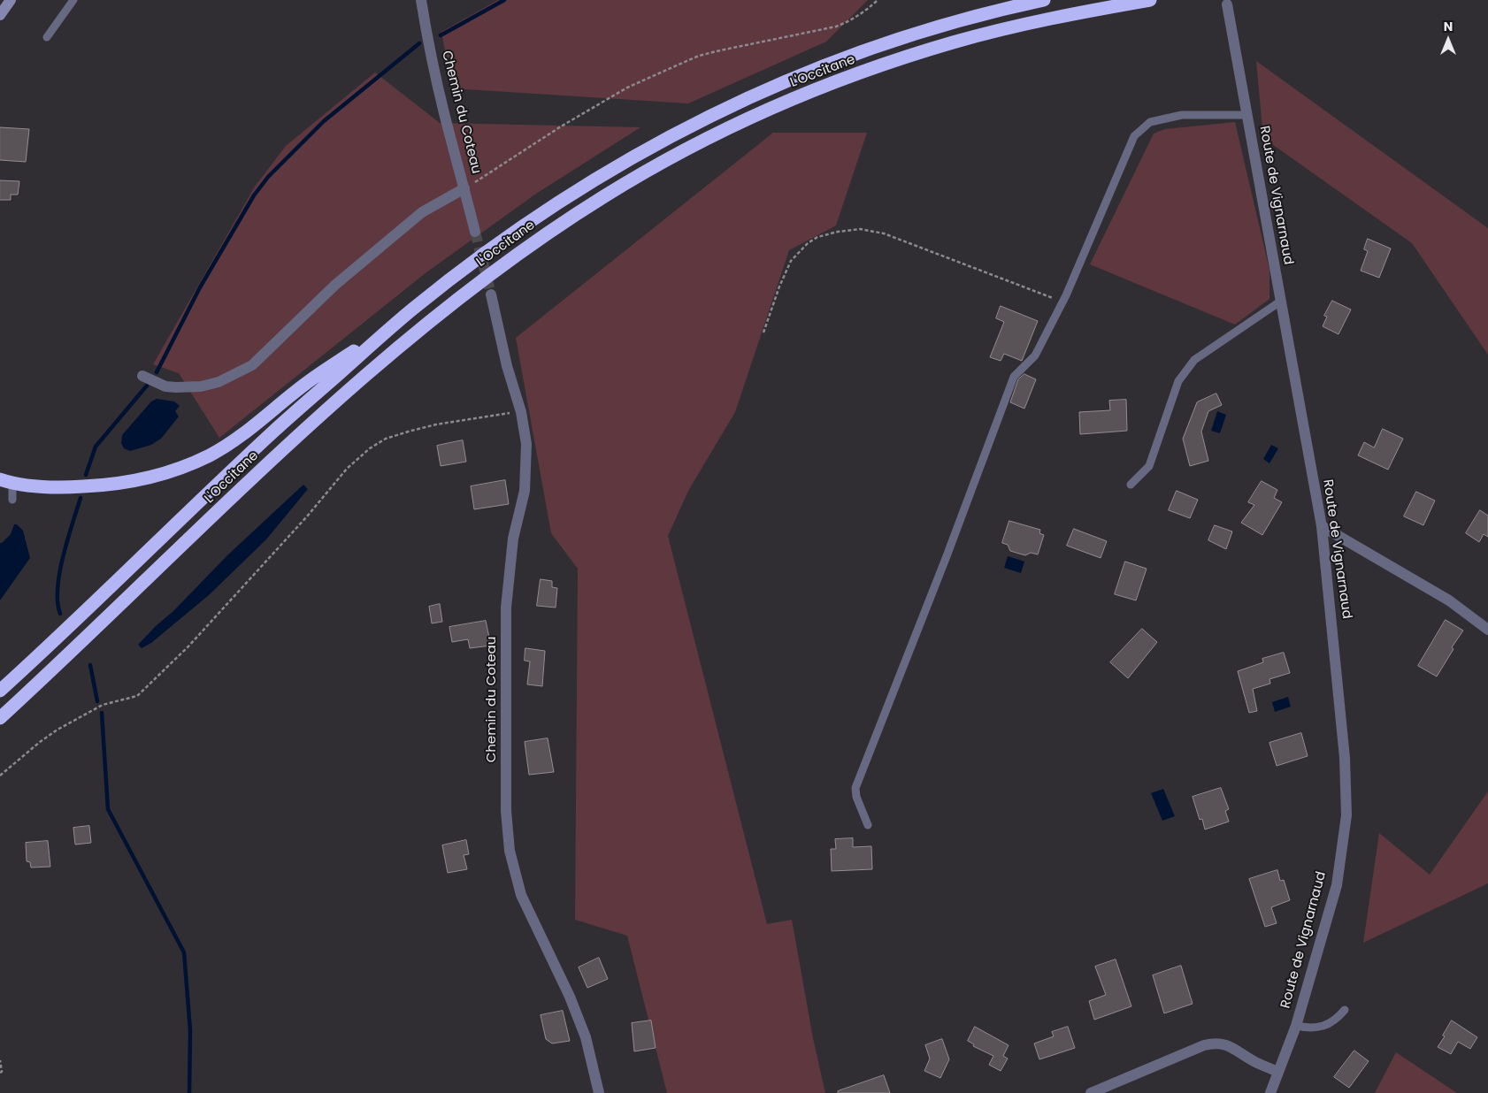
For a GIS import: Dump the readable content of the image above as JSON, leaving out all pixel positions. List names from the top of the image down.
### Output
{
  "streets": {
    "highway": ["L'Occitane"],
    "street": ["Chemin du Coteau", "Route de Vignarnaud"]
  },
  "north": "top"
}
